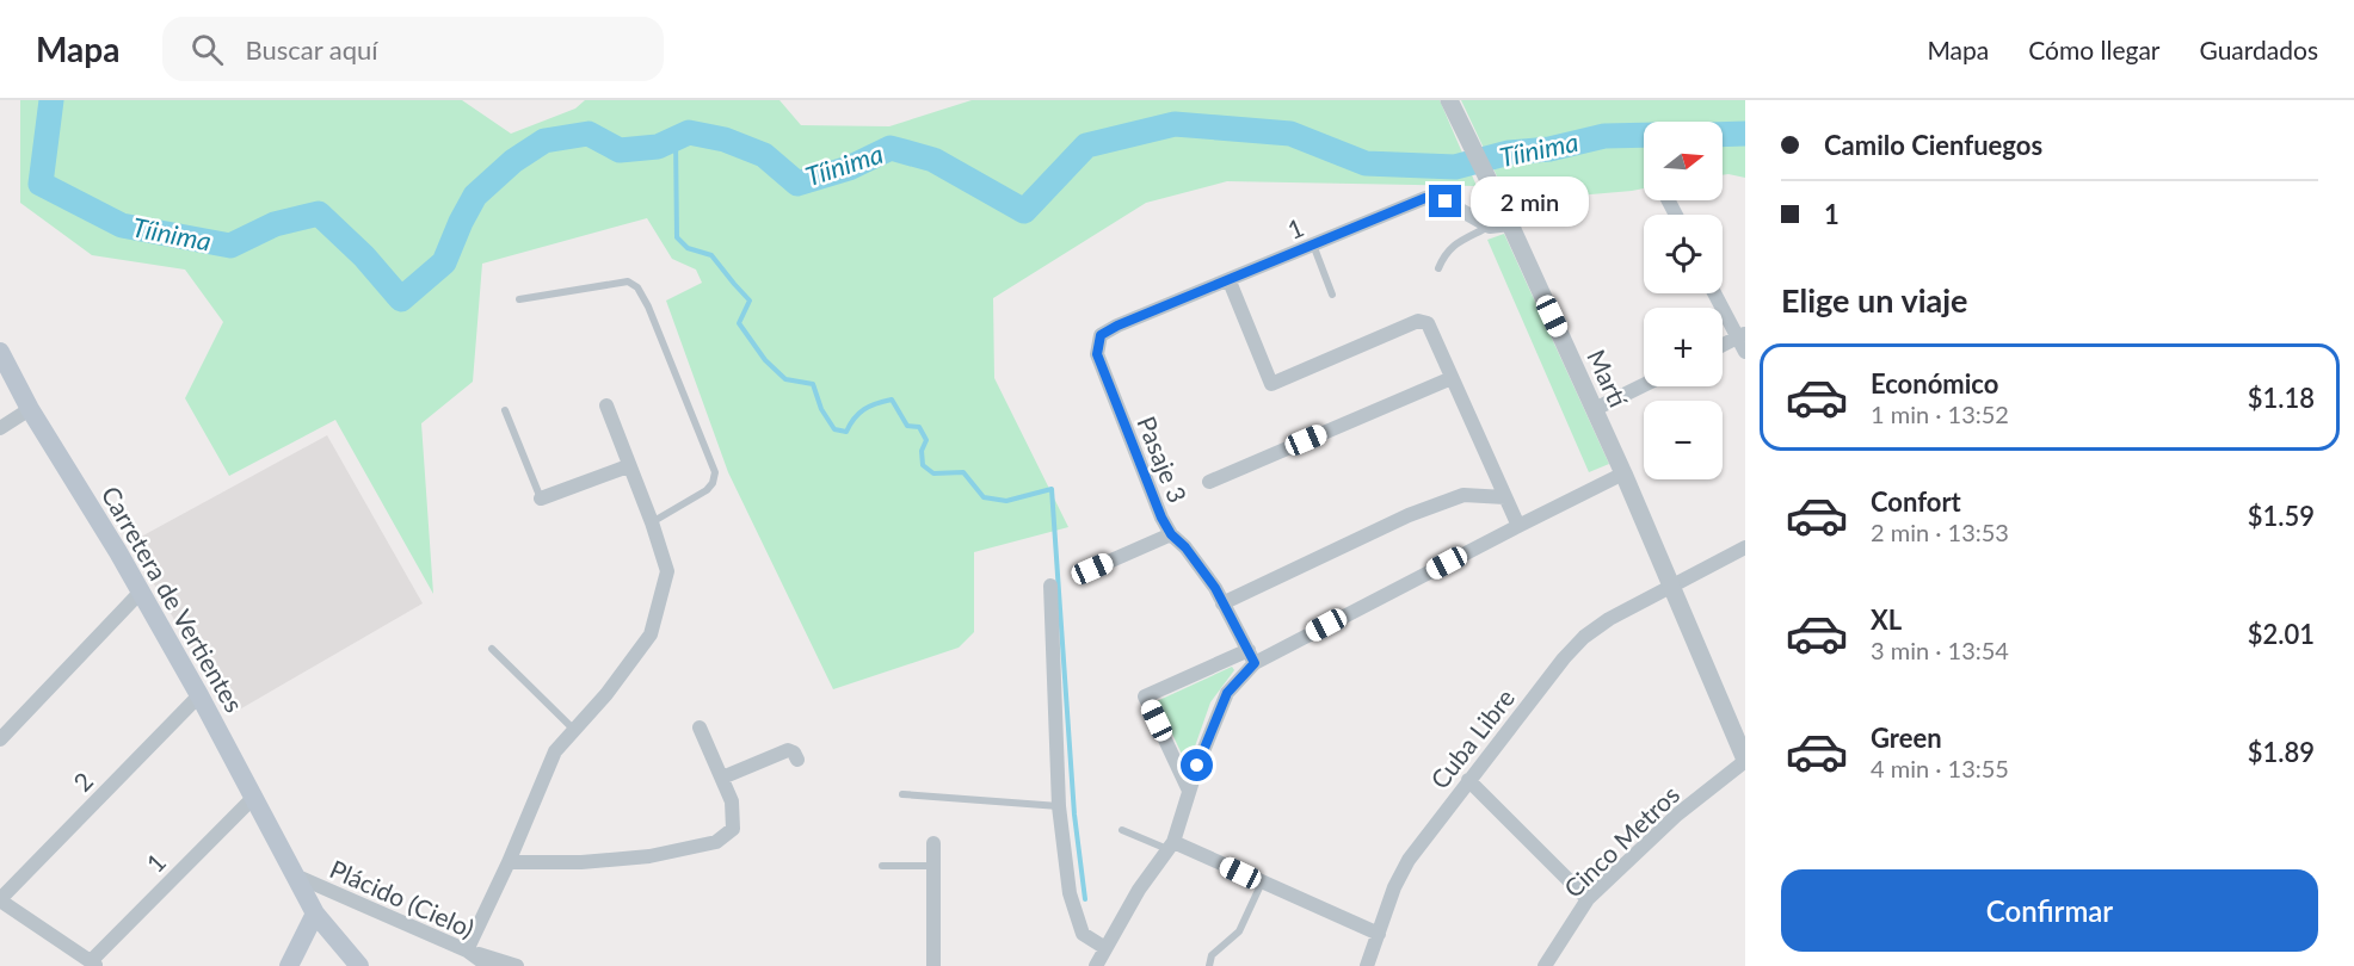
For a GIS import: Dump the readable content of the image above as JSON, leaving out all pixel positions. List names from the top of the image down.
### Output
{
  "streets": {
    "main road": ["Carretera de Vertientes"],
    "street": [
      "1",
      "Martí",
      "Pasaje 3",
      "Cuba Libre",
      "2",
      "Cinco Metros",
      "Plácido (Cielo)"
    ]
  },
  "crossings": [
    ["1", "Pasaje 3"],
    ["1", "Carretera de Vertientes"],
    ["Martí", "Cuba Libre"],
    ["Martí", "Cinco Metros"],
    ["Carretera de Vertientes", "2"],
    ["Carretera de Vertientes", "Plácido (Cielo)"]
  ],
  "water": ["Tíinima"],
  "north": "right",
  "page": {
    "header": "Mapa",
    "search": "Buscar aquí",
    "nav": ["Mapa", "Cómo llegar", "Guardados"],
    "banner": ["Camilo Cienfuegos", "1"],
    "map_buttons": ["+", "−"],
    "bubble": "2 min",
    "heading": "Elige un viaje",
    "list": [
      {
        "name": "Económico",
        "note": "1 min · 13:52",
        "value": "$1.18"
      },
      {
        "name": "Confort",
        "note": "2 min · 13:53",
        "value": "$1.59"
      },
      {
        "name": "XL",
        "note": "3 min · 13:54",
        "value": "$2.01"
      },
      {
        "name": "Green",
        "note": "4 min · 13:55",
        "value": "$1.89"
      }
    ],
    "buttons": "Confirmar"
  }
}
